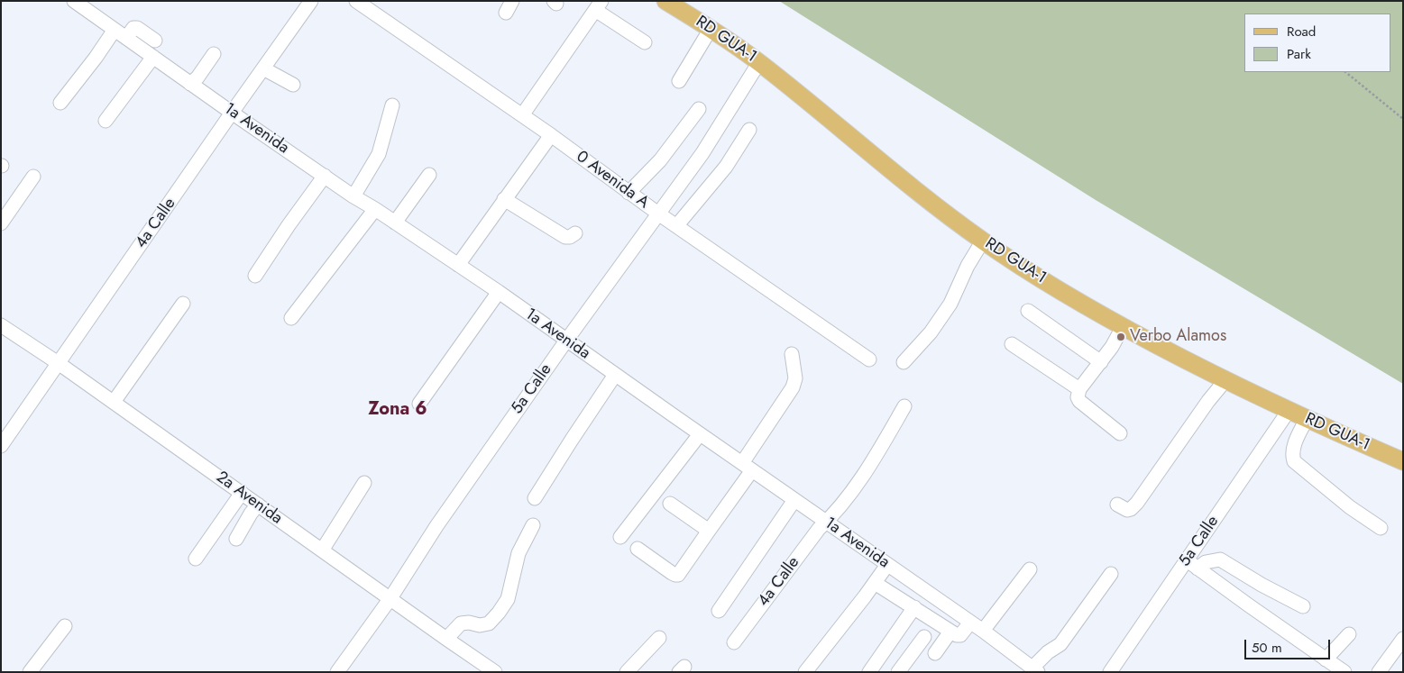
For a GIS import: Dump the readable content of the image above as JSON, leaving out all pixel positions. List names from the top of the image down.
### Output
{
  "streets": {
    "main road": ["RD GUA-1"],
    "street": [
      "1a Avenida",
      "0 Avenida A",
      "4a Calle",
      "5a Calle",
      "2a Avenida"
    ]
  },
  "crossings": [
    ["RD GUA-1", "5a Calle"],
    ["1a Avenida", "4a Calle"],
    ["1a Avenida", "5a Calle"],
    ["0 Avenida A", "5a Calle"],
    ["4a Calle", "2a Avenida"],
    ["5a Calle", "2a Avenida"]
  ],
  "districts": ["Zona 6"],
  "places": ["Verbo Alamos"],
  "legend": ["Road", "Park"],
  "scale_bar": "50 m"
}
